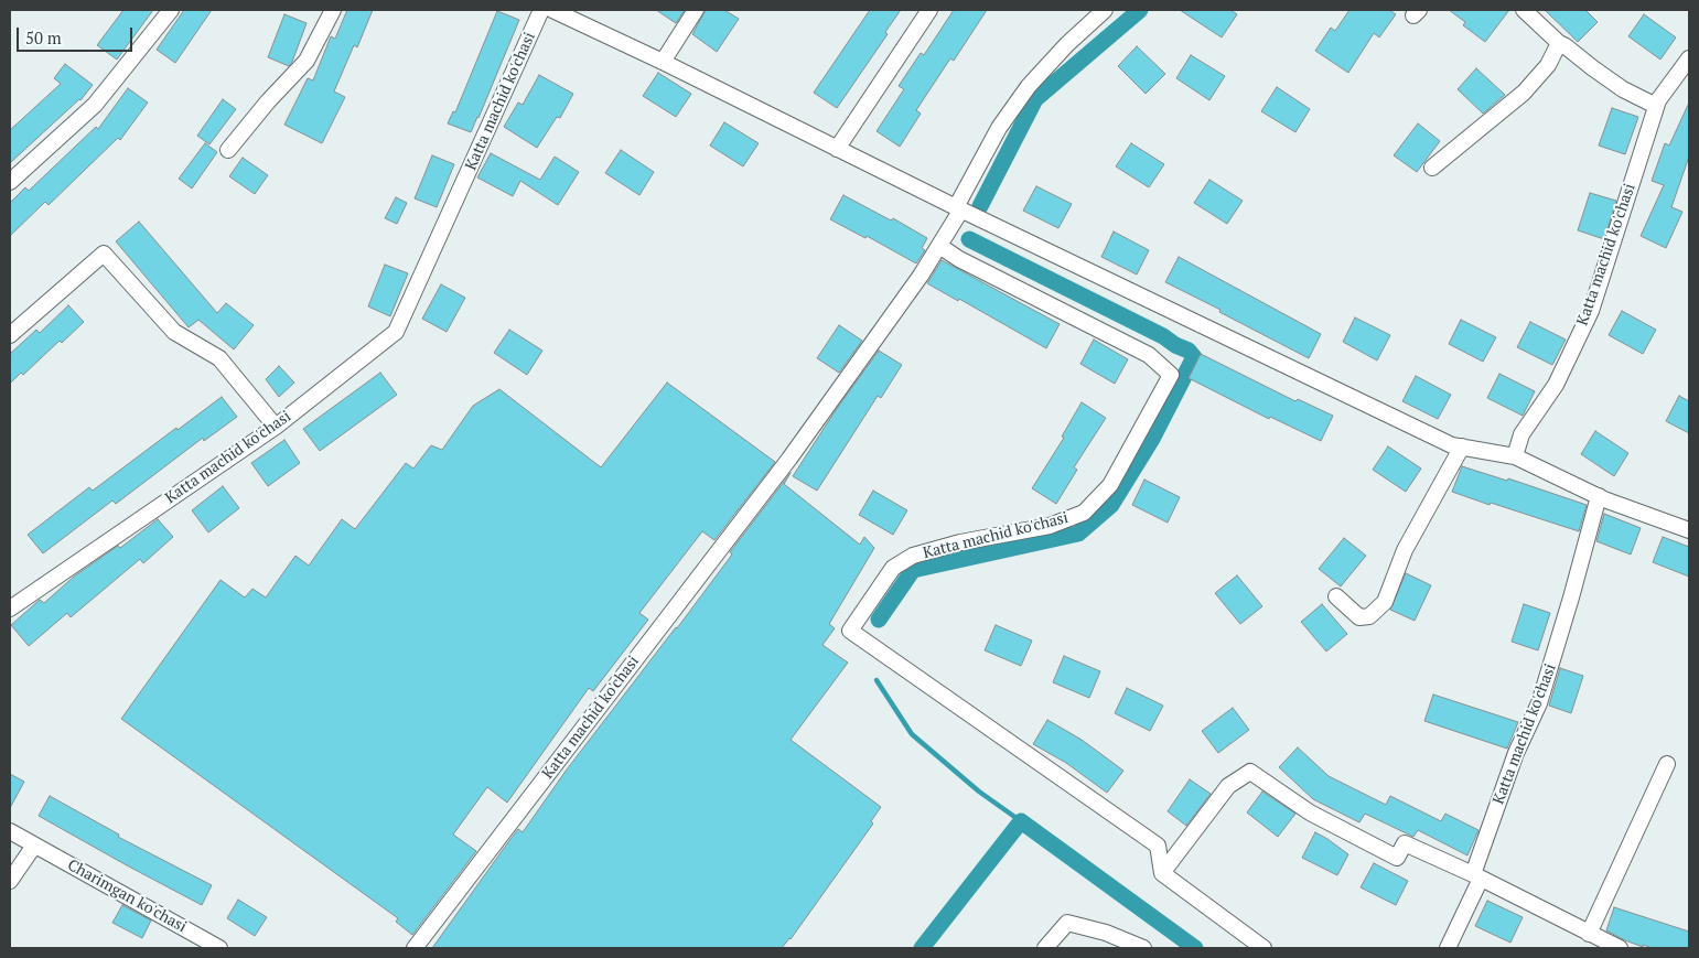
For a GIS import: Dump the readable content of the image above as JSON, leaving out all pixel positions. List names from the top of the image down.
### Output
{
  "streets": {
    "street": ["Katta machid ko'chasi", "Charimgan ko'chasi"]
  },
  "scale_bar": "50 m"
}
